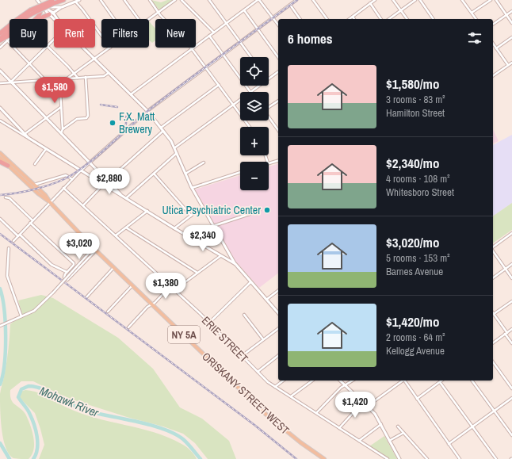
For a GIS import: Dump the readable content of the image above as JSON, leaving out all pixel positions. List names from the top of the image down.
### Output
{
  "streets": {
    "main road": ["NY 5A", "ORISKANY STREET WEST"],
    "street": ["ERIE STREET"]
  },
  "water": ["Mohawk River"],
  "places": ["F.X. Matt Brewery", "Utica Psychiatric Center"],
  "page": {
    "chip": [
      "Buy",
      "Rent",
      "Filters",
      "New"
    ],
    "heading": "6 homes",
    "map_buttons": ["+", "−"],
    "list": [
      {
        "name": "$1,580/mo",
        "note": "3 rooms · 83 m² · Hamilton Street"
      },
      {
        "name": "$2,340/mo",
        "note": "4 rooms · 108 m² · Whitesboro Street"
      },
      {
        "name": "$3,020/mo",
        "note": "5 rooms · 153 m² · Barnes Avenue"
      },
      {
        "name": "$1,420/mo",
        "note": "2 rooms · 64 m² · Kellogg Avenue"
      }
    ],
    "price": [
      "$1,580",
      "$2,880",
      "$2,340",
      "$3,020",
      "$1,380",
      "$1,420"
    ]
  }
}
